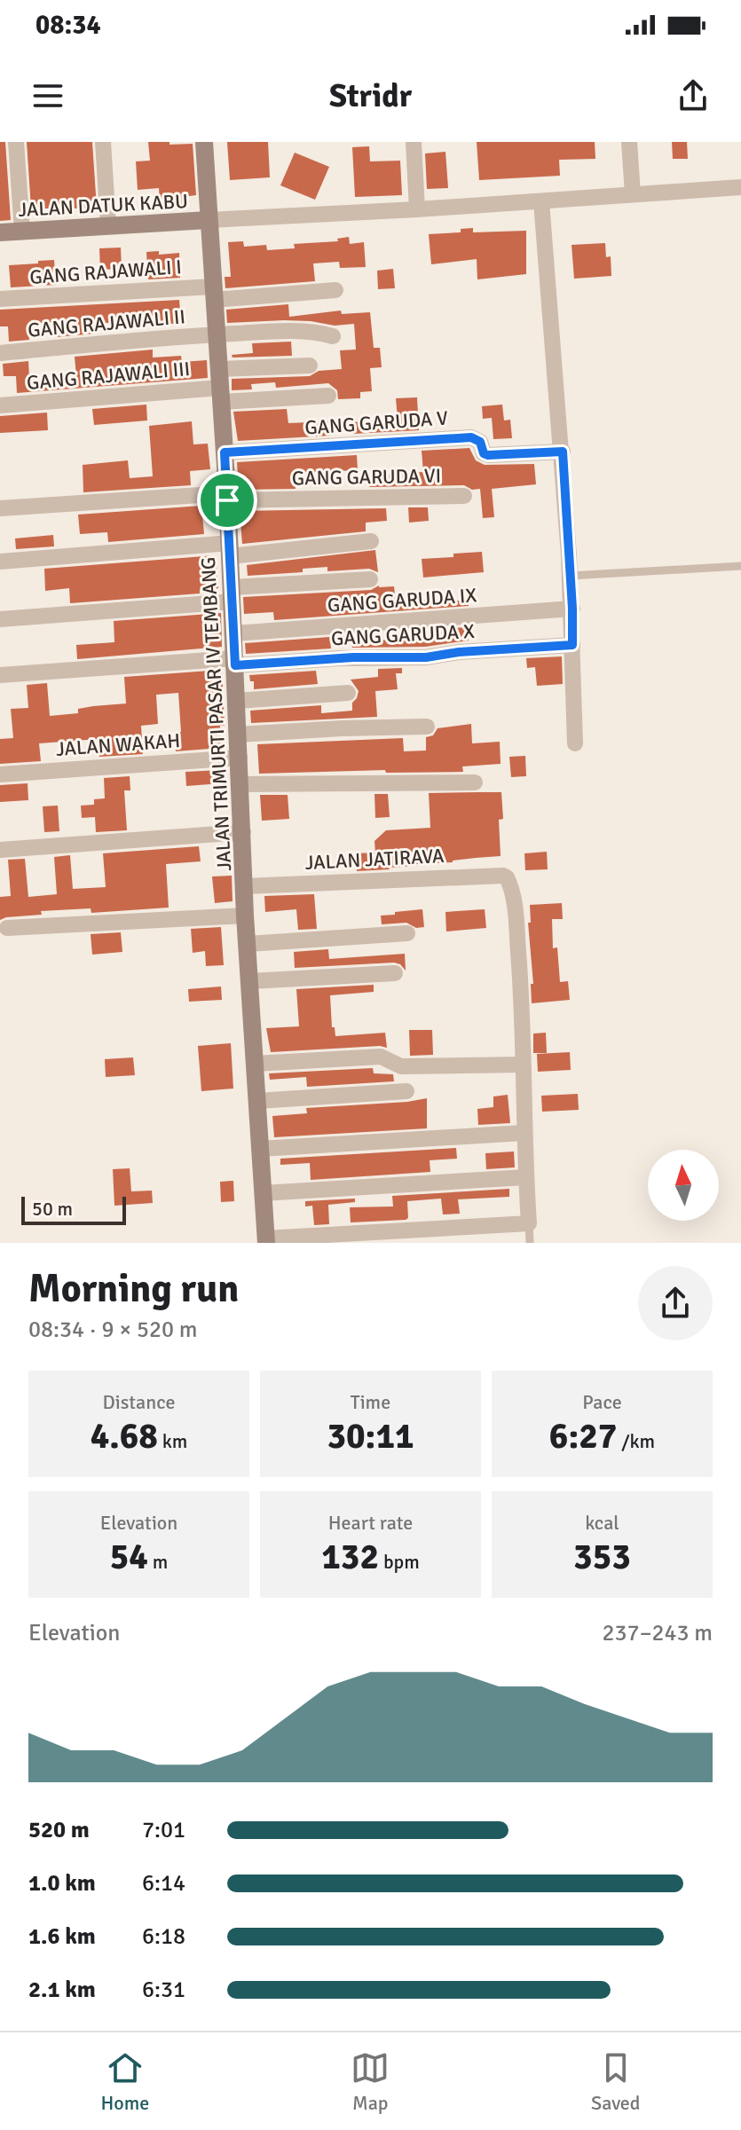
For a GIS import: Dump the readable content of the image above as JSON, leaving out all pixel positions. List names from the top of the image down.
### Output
{
  "streets": {
    "street": [
      "JALAN DATUK KABU",
      "GANG RAJAWALI I",
      "GANG RAJAWALI II",
      "GANG RAJAWALI III",
      "GANG GARUDA V",
      "GANG GARUDA VI",
      "GANG GARUDA IX",
      "GANG GARUDA X",
      "JALAN TRIMURTI PASAR IV TEMBANG",
      "JALAN WAKAH",
      "JALAN JATIRAVA"
    ]
  },
  "crossings": [
    ["JALAN DATUK KABU", "JALAN TRIMURTI PASAR IV TEMBANG"],
    ["GANG RAJAWALI I", "JALAN TRIMURTI PASAR IV TEMBANG"],
    ["GANG RAJAWALI II", "JALAN TRIMURTI PASAR IV TEMBANG"],
    ["GANG RAJAWALI III", "JALAN TRIMURTI PASAR IV TEMBANG"],
    ["GANG GARUDA V", "JALAN TRIMURTI PASAR IV TEMBANG"],
    ["GANG GARUDA VI", "JALAN TRIMURTI PASAR IV TEMBANG"],
    ["GANG GARUDA IX", "JALAN TRIMURTI PASAR IV TEMBANG"],
    ["GANG GARUDA X", "JALAN TRIMURTI PASAR IV TEMBANG"],
    ["JALAN TRIMURTI PASAR IV TEMBANG", "JALAN WAKAH"],
    ["JALAN TRIMURTI PASAR IV TEMBANG", "JALAN JATIRAVA"]
  ],
  "scale_bar": "50 m",
  "north": "top",
  "page": {
    "status": "08:34",
    "header": "Stridr",
    "scale": "50 m",
    "heading": ["Morning run", "08:34 · 9 × 520 m"],
    "stats": [
      ["Distance", "4.68 km"],
      ["Time", "30:11"],
      ["Pace", "6:27 /km"],
      ["Elevation", "54 m"],
      ["Heart rate", "132 bpm"],
      ["kcal", "353"]
    ],
    "chart": ["Elevation", "237–243 m"],
    "list": [
      {
        "name": "520 m",
        "note": "7:01"
      },
      {
        "name": "1.0 km",
        "note": "6:14"
      },
      {
        "name": "1.6 km",
        "note": "6:18"
      },
      {
        "name": "2.1 km",
        "note": "6:31"
      }
    ],
    "tabs": ["Home", "Map", "Saved"]
  }
}
